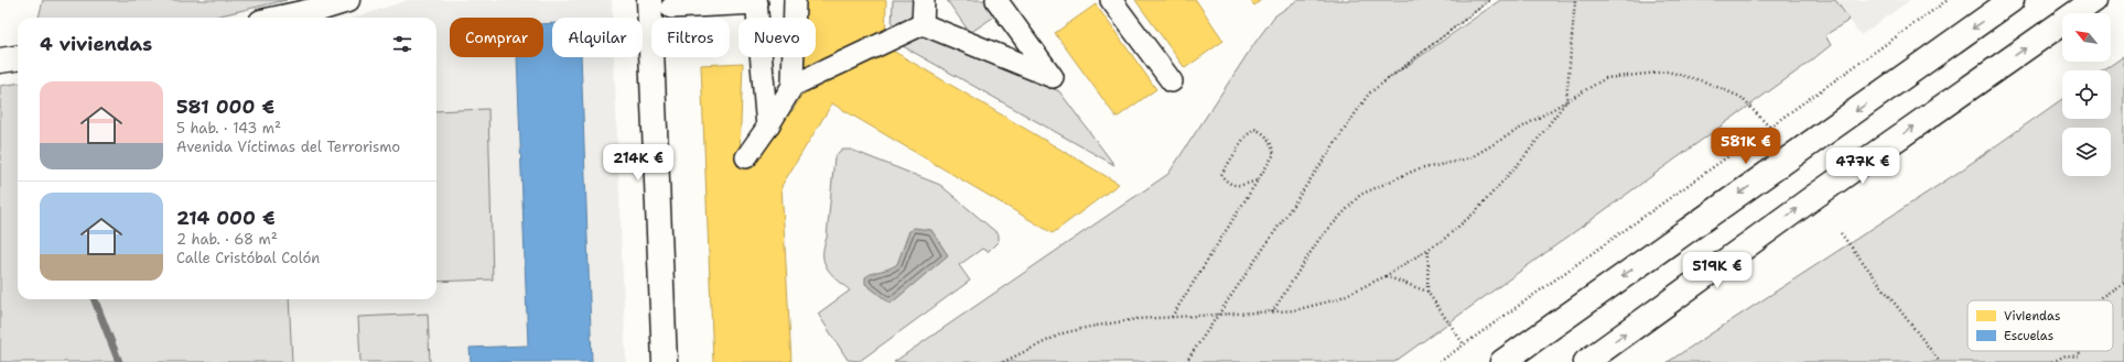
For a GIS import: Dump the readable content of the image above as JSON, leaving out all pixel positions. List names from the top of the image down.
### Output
{
  "legend": ["Viviendas", "Escuelas"],
  "north": "top left",
  "page": {
    "chip": [
      "Comprar",
      "Alquilar",
      "Filtros",
      "Nuevo"
    ],
    "heading": "4 viviendas",
    "list": [
      {
        "name": "581 000 €",
        "note": "5 hab. · 143 m² · Avenida Víctimas del Terrorismo"
      },
      {
        "name": "214 000 €",
        "note": "2 hab. · 68 m² · Calle Cristóbal Colón"
      }
    ],
    "price": [
      "581K €",
      "214K €",
      "477K €",
      "519K €"
    ]
  }
}
